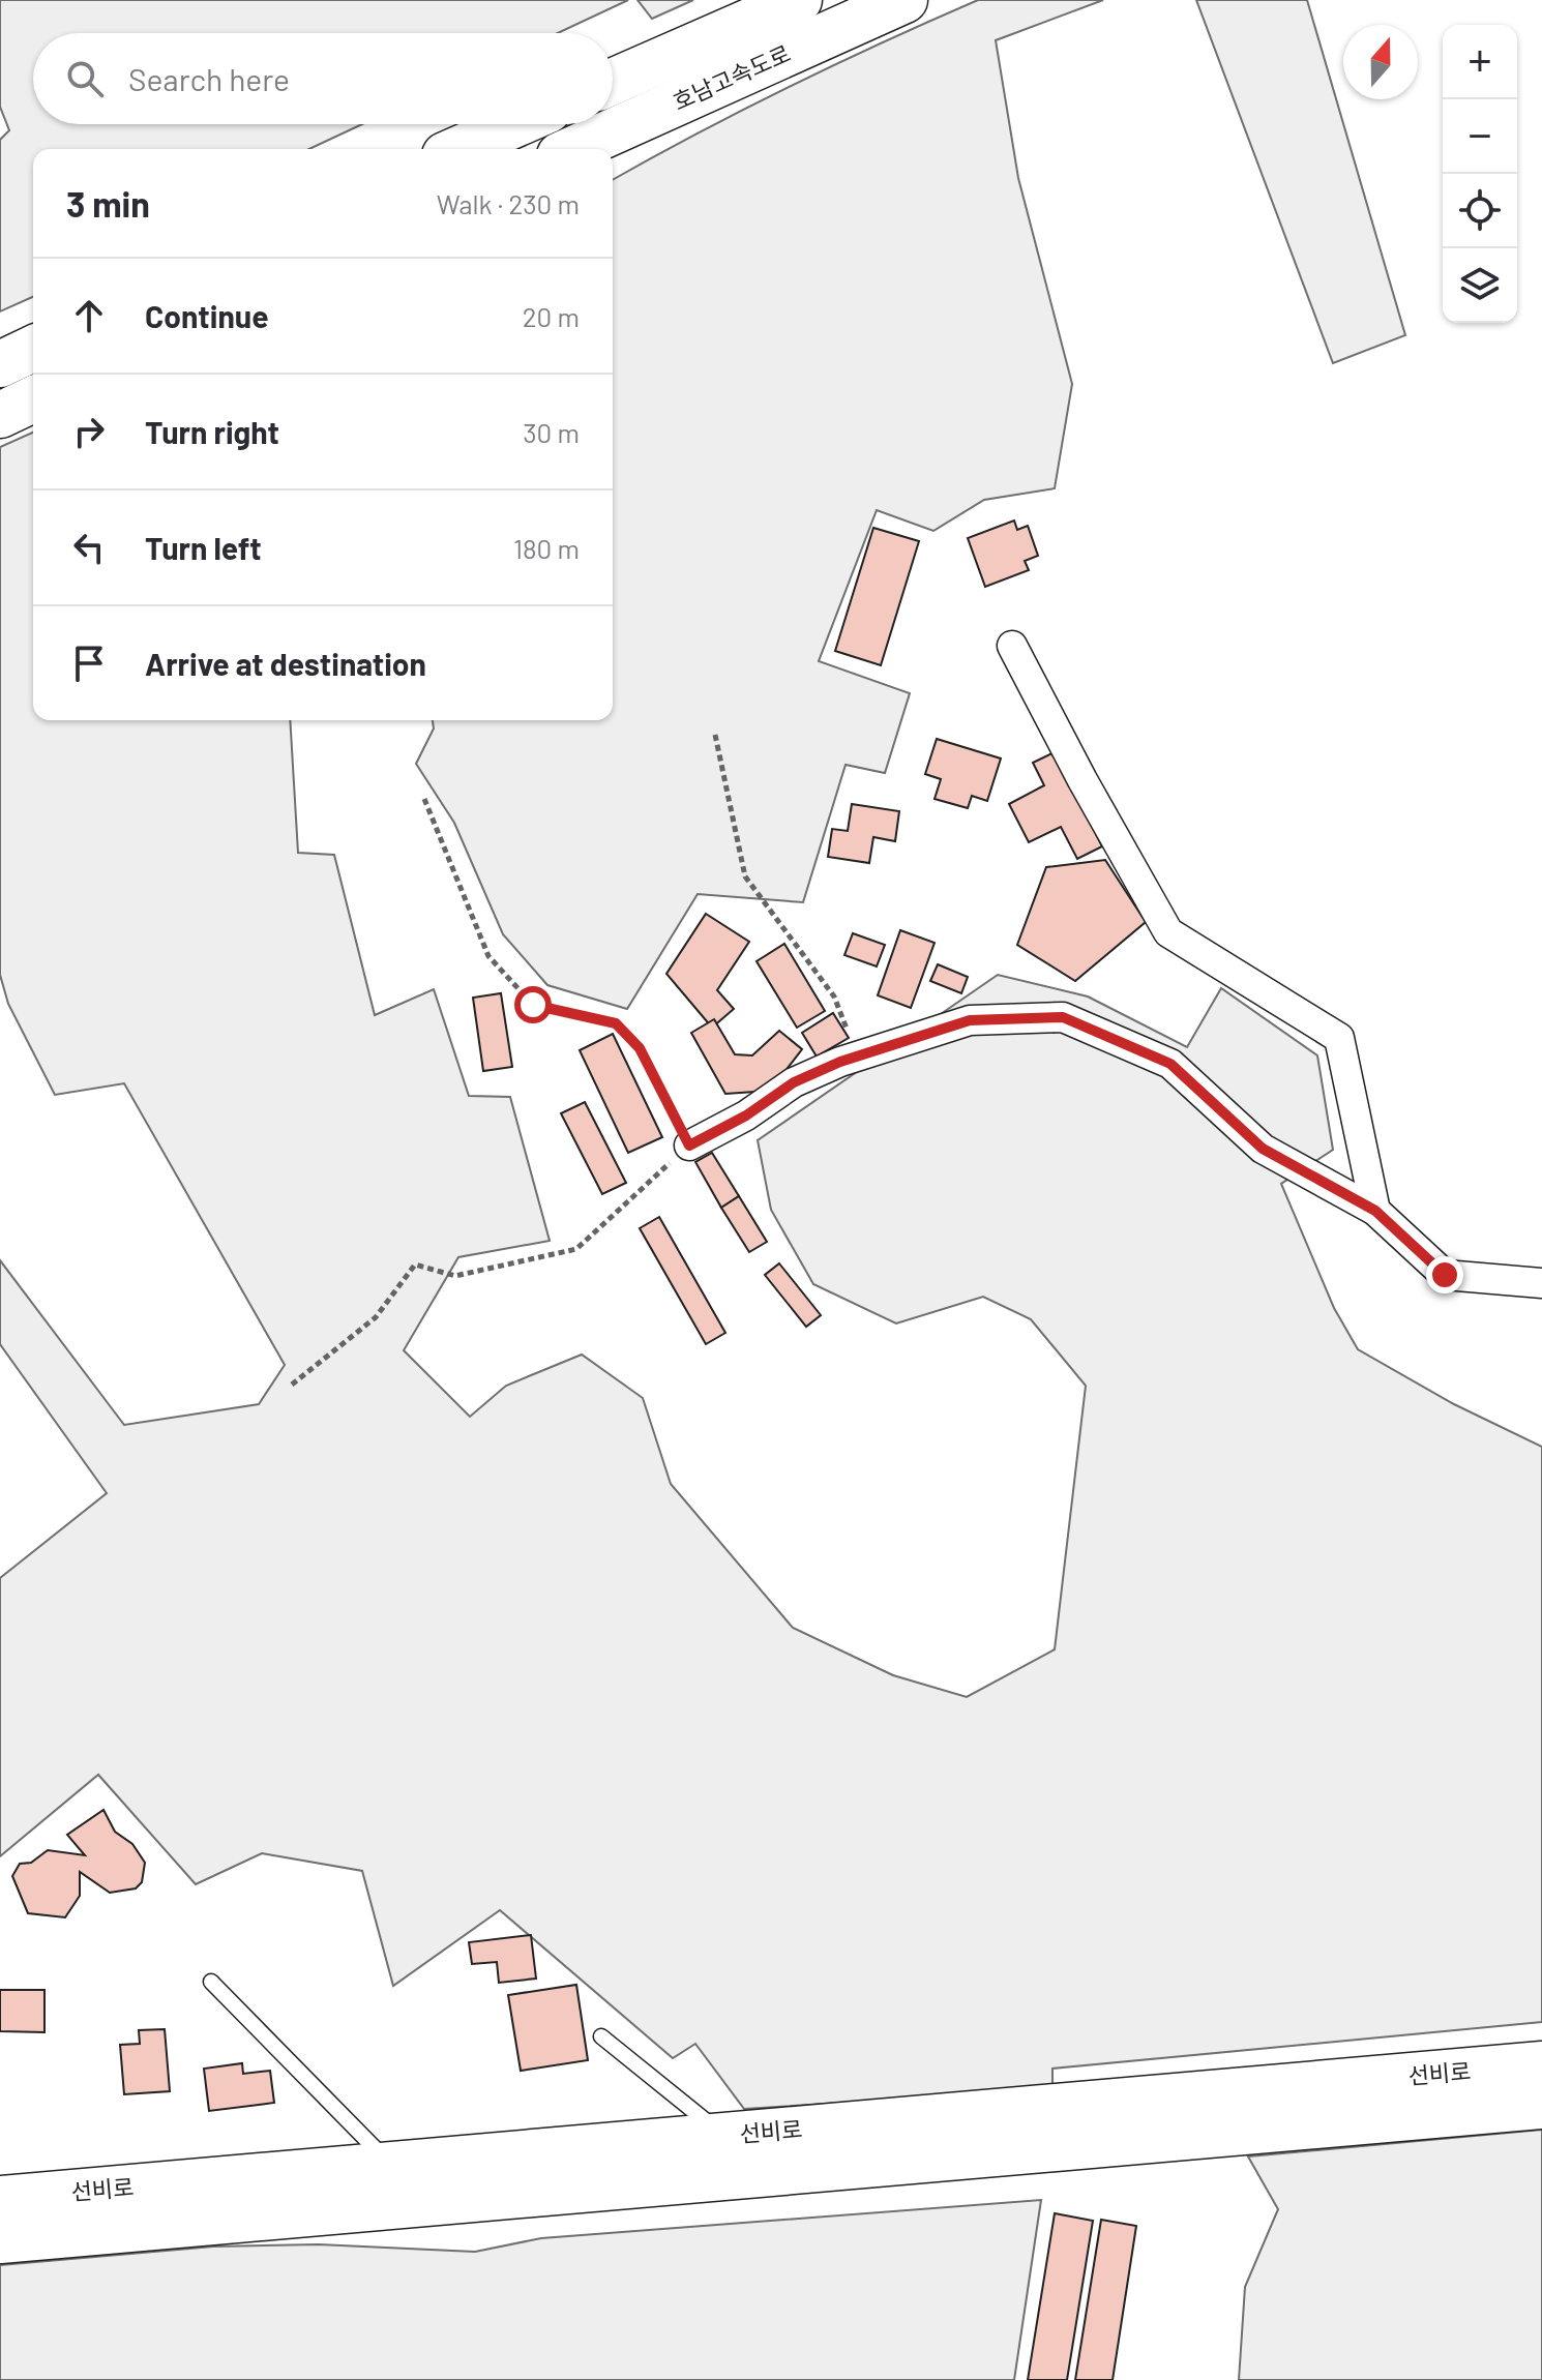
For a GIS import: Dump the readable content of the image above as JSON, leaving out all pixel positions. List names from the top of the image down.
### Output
{
  "streets": {
    "main road": ["호남고속도로", "선비로"]
  },
  "north": "top",
  "page": {
    "map_buttons": ["+", "−"],
    "search": "Search here",
    "heading": ["3 min", "Walk · 230 m"],
    "list": [
      ["Continue", "20 m"],
      ["Turn right", "30 m"],
      ["Turn left", "180 m"],
      "Arrive at destination"
    ]
  }
}
